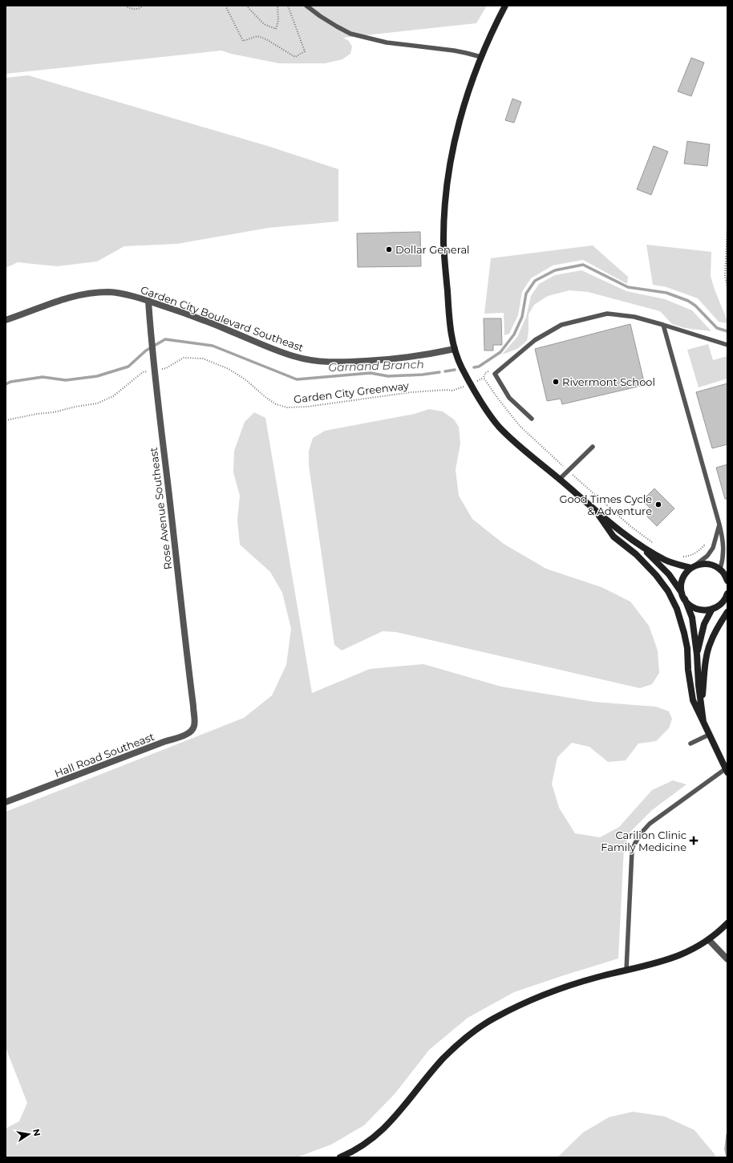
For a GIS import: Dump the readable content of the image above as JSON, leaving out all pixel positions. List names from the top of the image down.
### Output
{
  "streets": {
    "street": ["Garden City Boulevard Southeast", "Rose Avenue Southeast", "Hall Road Southeast"],
    "path": ["Garden City Greenway"]
  },
  "crossings": [
    ["Garden City Boulevard Southeast", "Rose Avenue Southeast"],
    ["Rose Avenue Southeast", "Hall Road Southeast"]
  ],
  "water": ["Garnand Branch"],
  "places": {
    "other": ["Dollar General", "Rivermont School", "Good Times Cycle & Adventure"],
    "health": ["Carilion Clinic Family Medicine"]
  },
  "north": "right"
}
